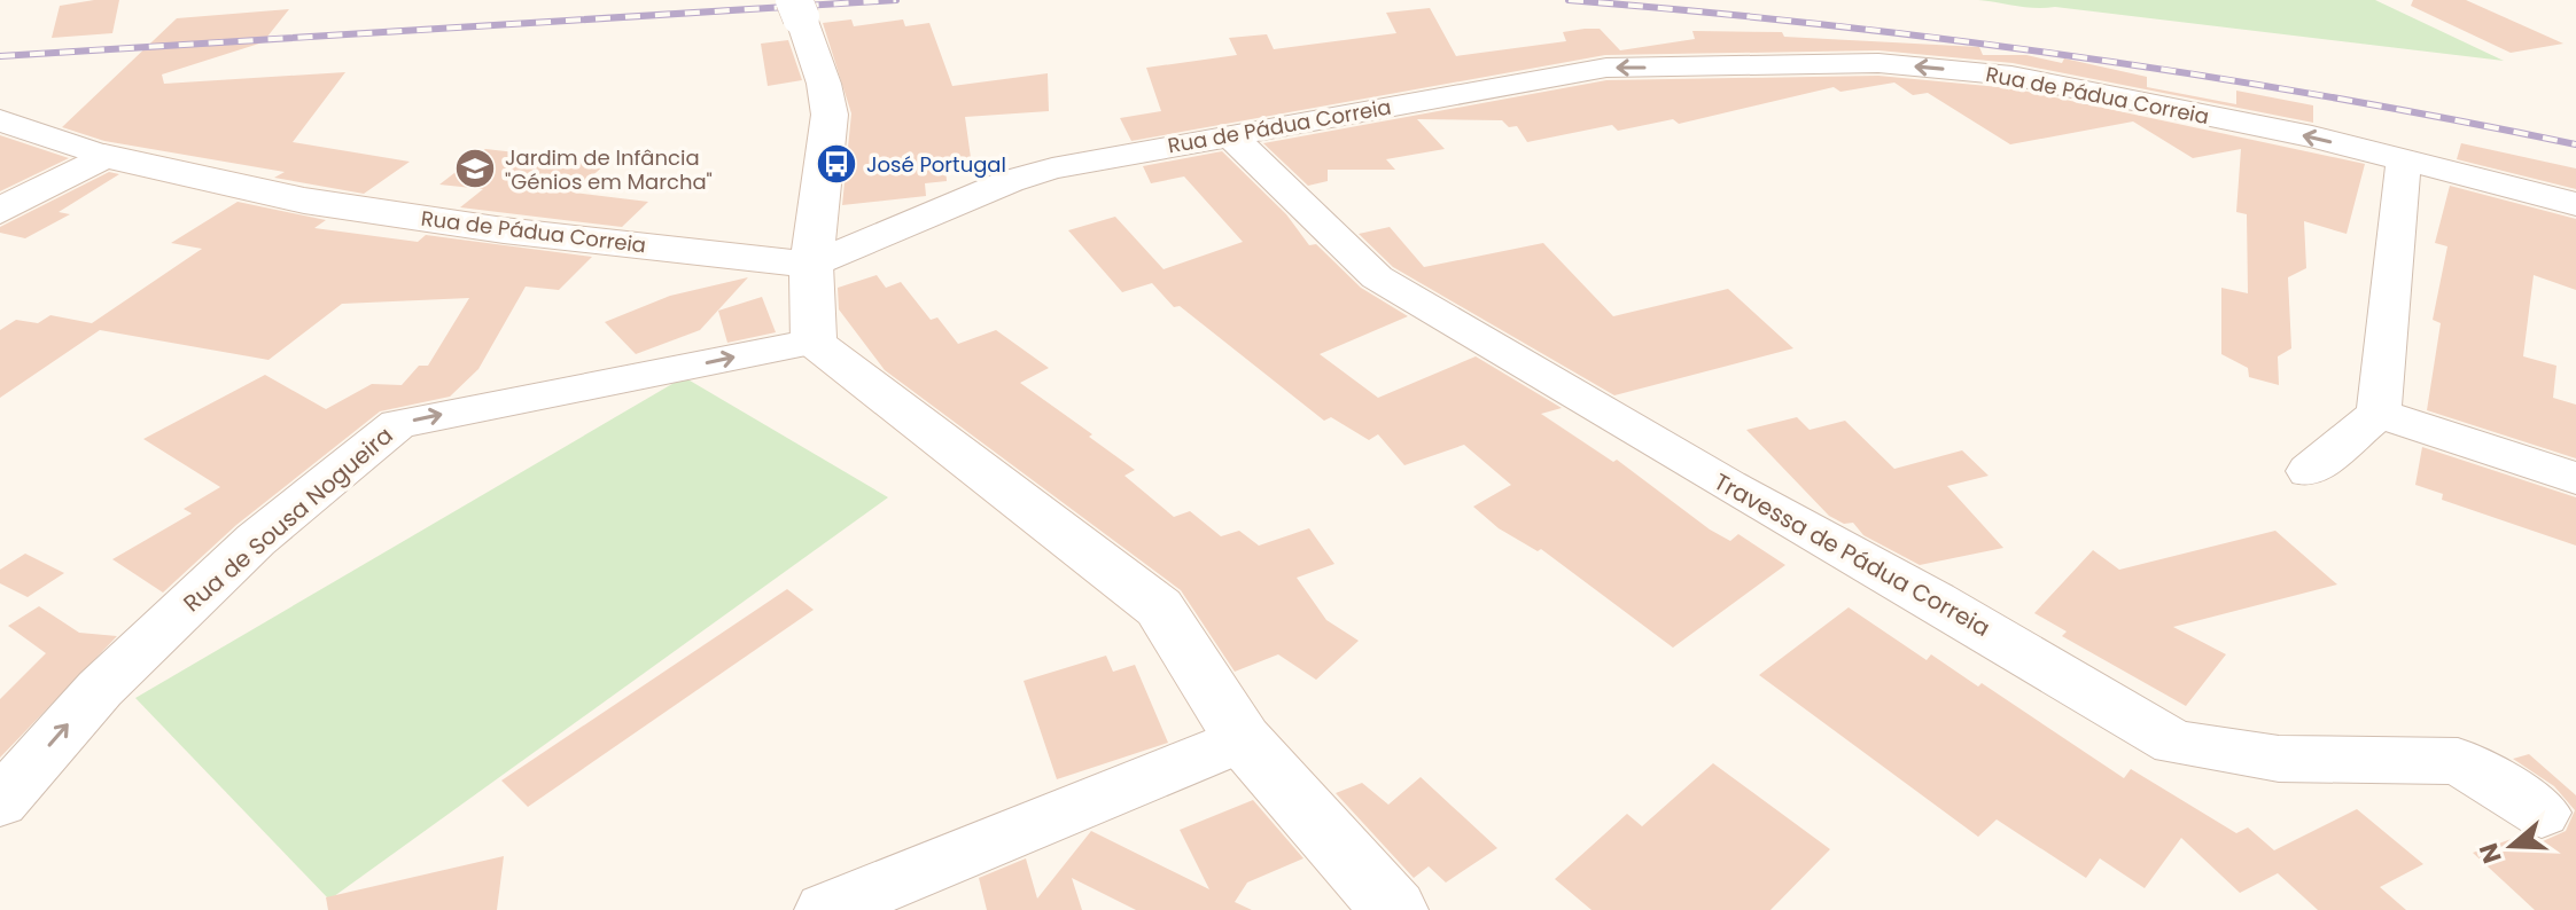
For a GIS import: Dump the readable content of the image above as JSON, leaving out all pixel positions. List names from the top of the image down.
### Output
{
  "streets": {
    "main road": ["Rua de Pádua Correia"],
    "street": ["Rua de Sousa Nogueira", "Travessa de Pádua Correia"]
  },
  "crossings": [
    ["Rua de Pádua Correia", "Travessa de Pádua Correia"]
  ],
  "one_way": ["Rua de Pádua Correia", "Rua de Sousa Nogueira"],
  "places": {
    "bus stop": ["José Portugal"],
    "school or university": ["Jardim de Infância \"Génios em Marcha\""]
  },
  "north": "left"
}
